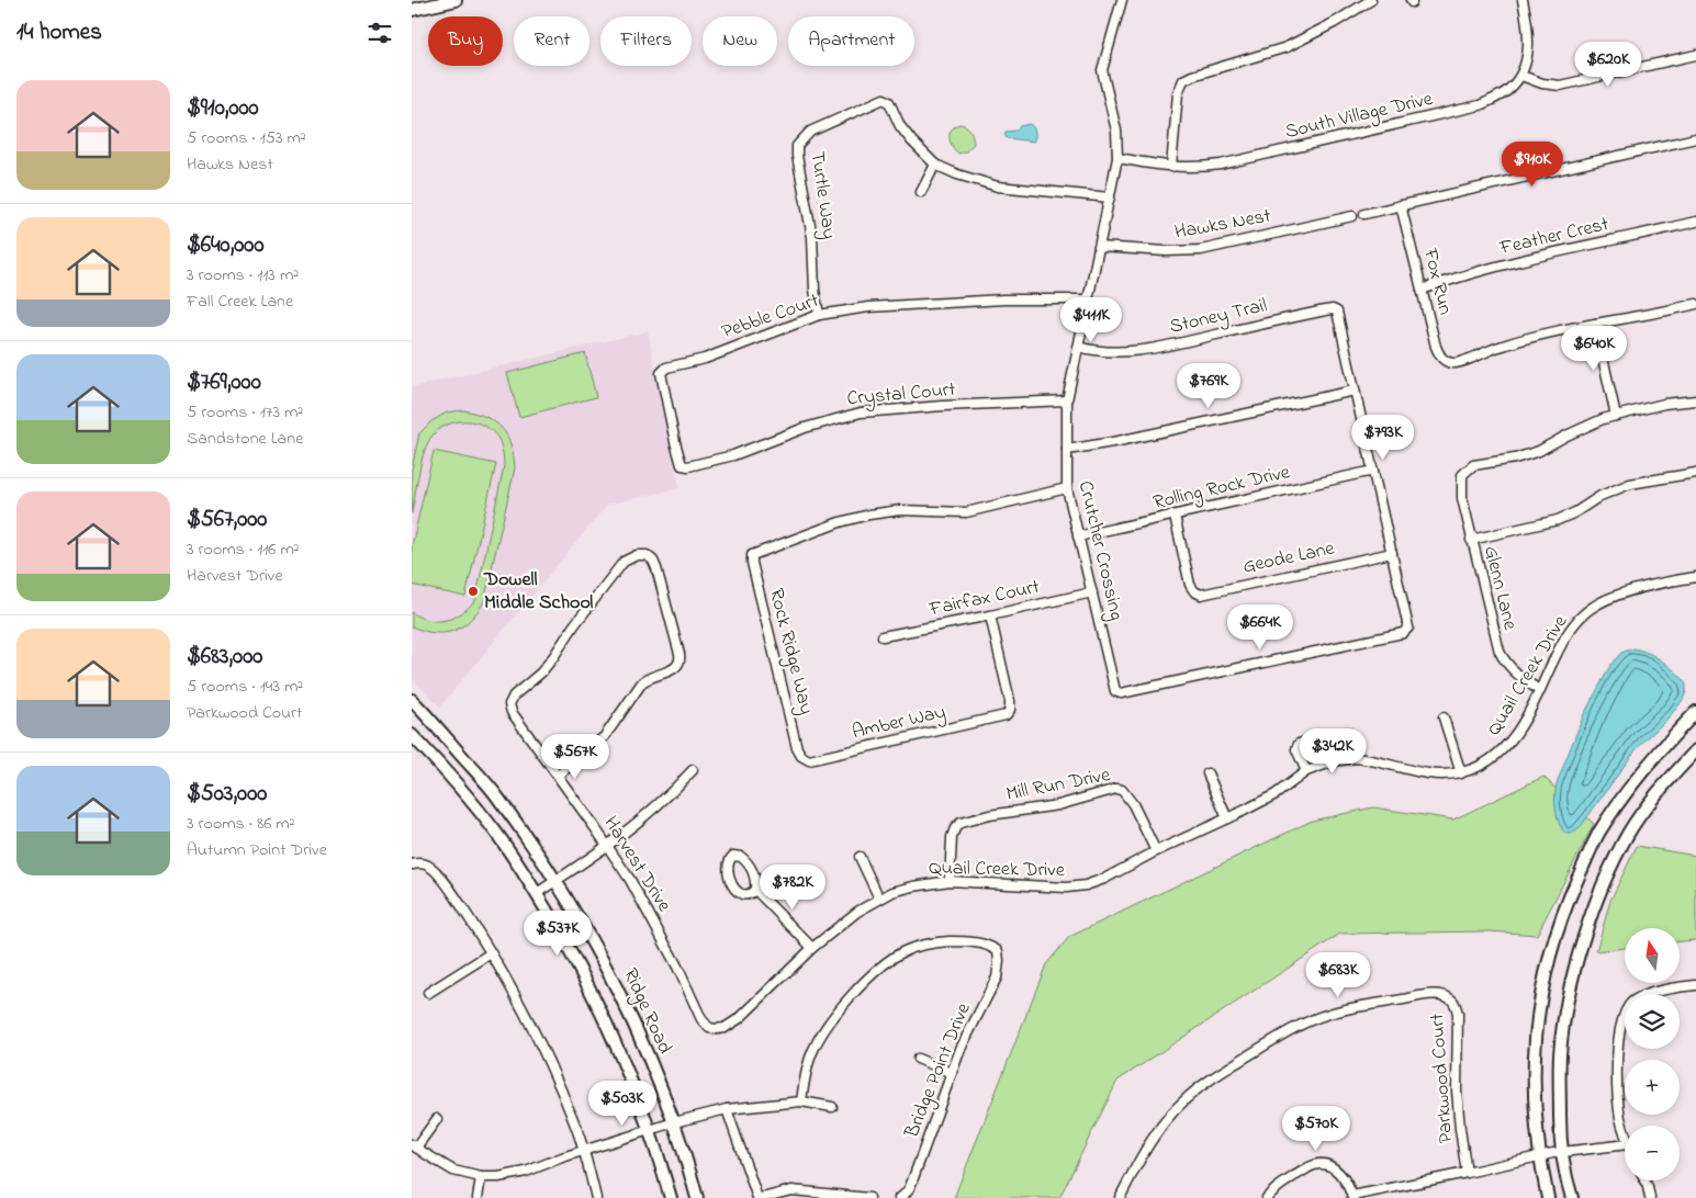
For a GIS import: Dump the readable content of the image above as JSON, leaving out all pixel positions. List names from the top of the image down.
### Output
{
  "streets": {
    "main road": ["Ridge Road"],
    "street": [
      "South Village Drive",
      "Turtle Way",
      "Hawks Nest",
      "Feather Crest",
      "Fox Run",
      "Pebble Court",
      "Stoney Trail",
      "Crystal Court",
      "Rolling Rock Drive",
      "Crutcher Crossing",
      "Geode Lane",
      "Glenn Lane",
      "Fairfax Court",
      "Rock Ridge Way",
      "Quail Creek Drive",
      "Amber Way",
      "Mill Run Drive",
      "Harvest Drive",
      "Bridge Point Drive",
      "Parkwood Court"
    ]
  },
  "crossings": [
    ["South Village Drive", "Crutcher Crossing"],
    ["Turtle Way", "Pebble Court"],
    ["Turtle Way", "Crutcher Crossing"],
    ["Hawks Nest", "Crutcher Crossing"],
    ["Feather Crest", "Fox Run"],
    ["Pebble Court", "Crystal Court"],
    ["Pebble Court", "Crutcher Crossing"],
    ["Stoney Trail", "Crutcher Crossing"],
    ["Crystal Court", "Crutcher Crossing"],
    ["Rolling Rock Drive", "Crutcher Crossing"],
    ["Rolling Rock Drive", "Geode Lane"],
    ["Crutcher Crossing", "Geode Lane"],
    ["Crutcher Crossing", "Fairfax Court"],
    ["Crutcher Crossing", "Rock Ridge Way"],
    ["Glenn Lane", "Quail Creek Drive"],
    ["Fairfax Court", "Amber Way"],
    ["Rock Ridge Way", "Amber Way"],
    ["Quail Creek Drive", "Mill Run Drive"],
    ["Quail Creek Drive", "Harvest Drive"]
  ],
  "places": ["Dowell Middle School"],
  "north": "top",
  "page": {
    "heading": "14 homes",
    "chip": [
      "Buy",
      "Rent",
      "Filters",
      "New",
      "Apartment"
    ],
    "price": [
      "$620K",
      "$910K",
      "$411K",
      "$640K",
      "$769K",
      "$793K",
      "$664K",
      "$342K",
      "$567K",
      "$782K",
      "$537K",
      "$683K",
      "$503K",
      "$570K"
    ],
    "list": [
      {
        "name": "$910,000",
        "note": "5 rooms · 153 m² · Hawks Nest"
      },
      {
        "name": "$640,000",
        "note": "3 rooms · 113 m² · Fall Creek Lane"
      },
      {
        "name": "$769,000",
        "note": "5 rooms · 173 m² · Sandstone Lane"
      },
      {
        "name": "$567,000",
        "note": "3 rooms · 116 m² · Harvest Drive"
      },
      {
        "name": "$683,000",
        "note": "5 rooms · 143 m² · Parkwood Court"
      },
      {
        "name": "$503,000",
        "note": "3 rooms · 86 m² · Autumn Point Drive"
      }
    ],
    "map_buttons": ["+", "−"]
  }
}
